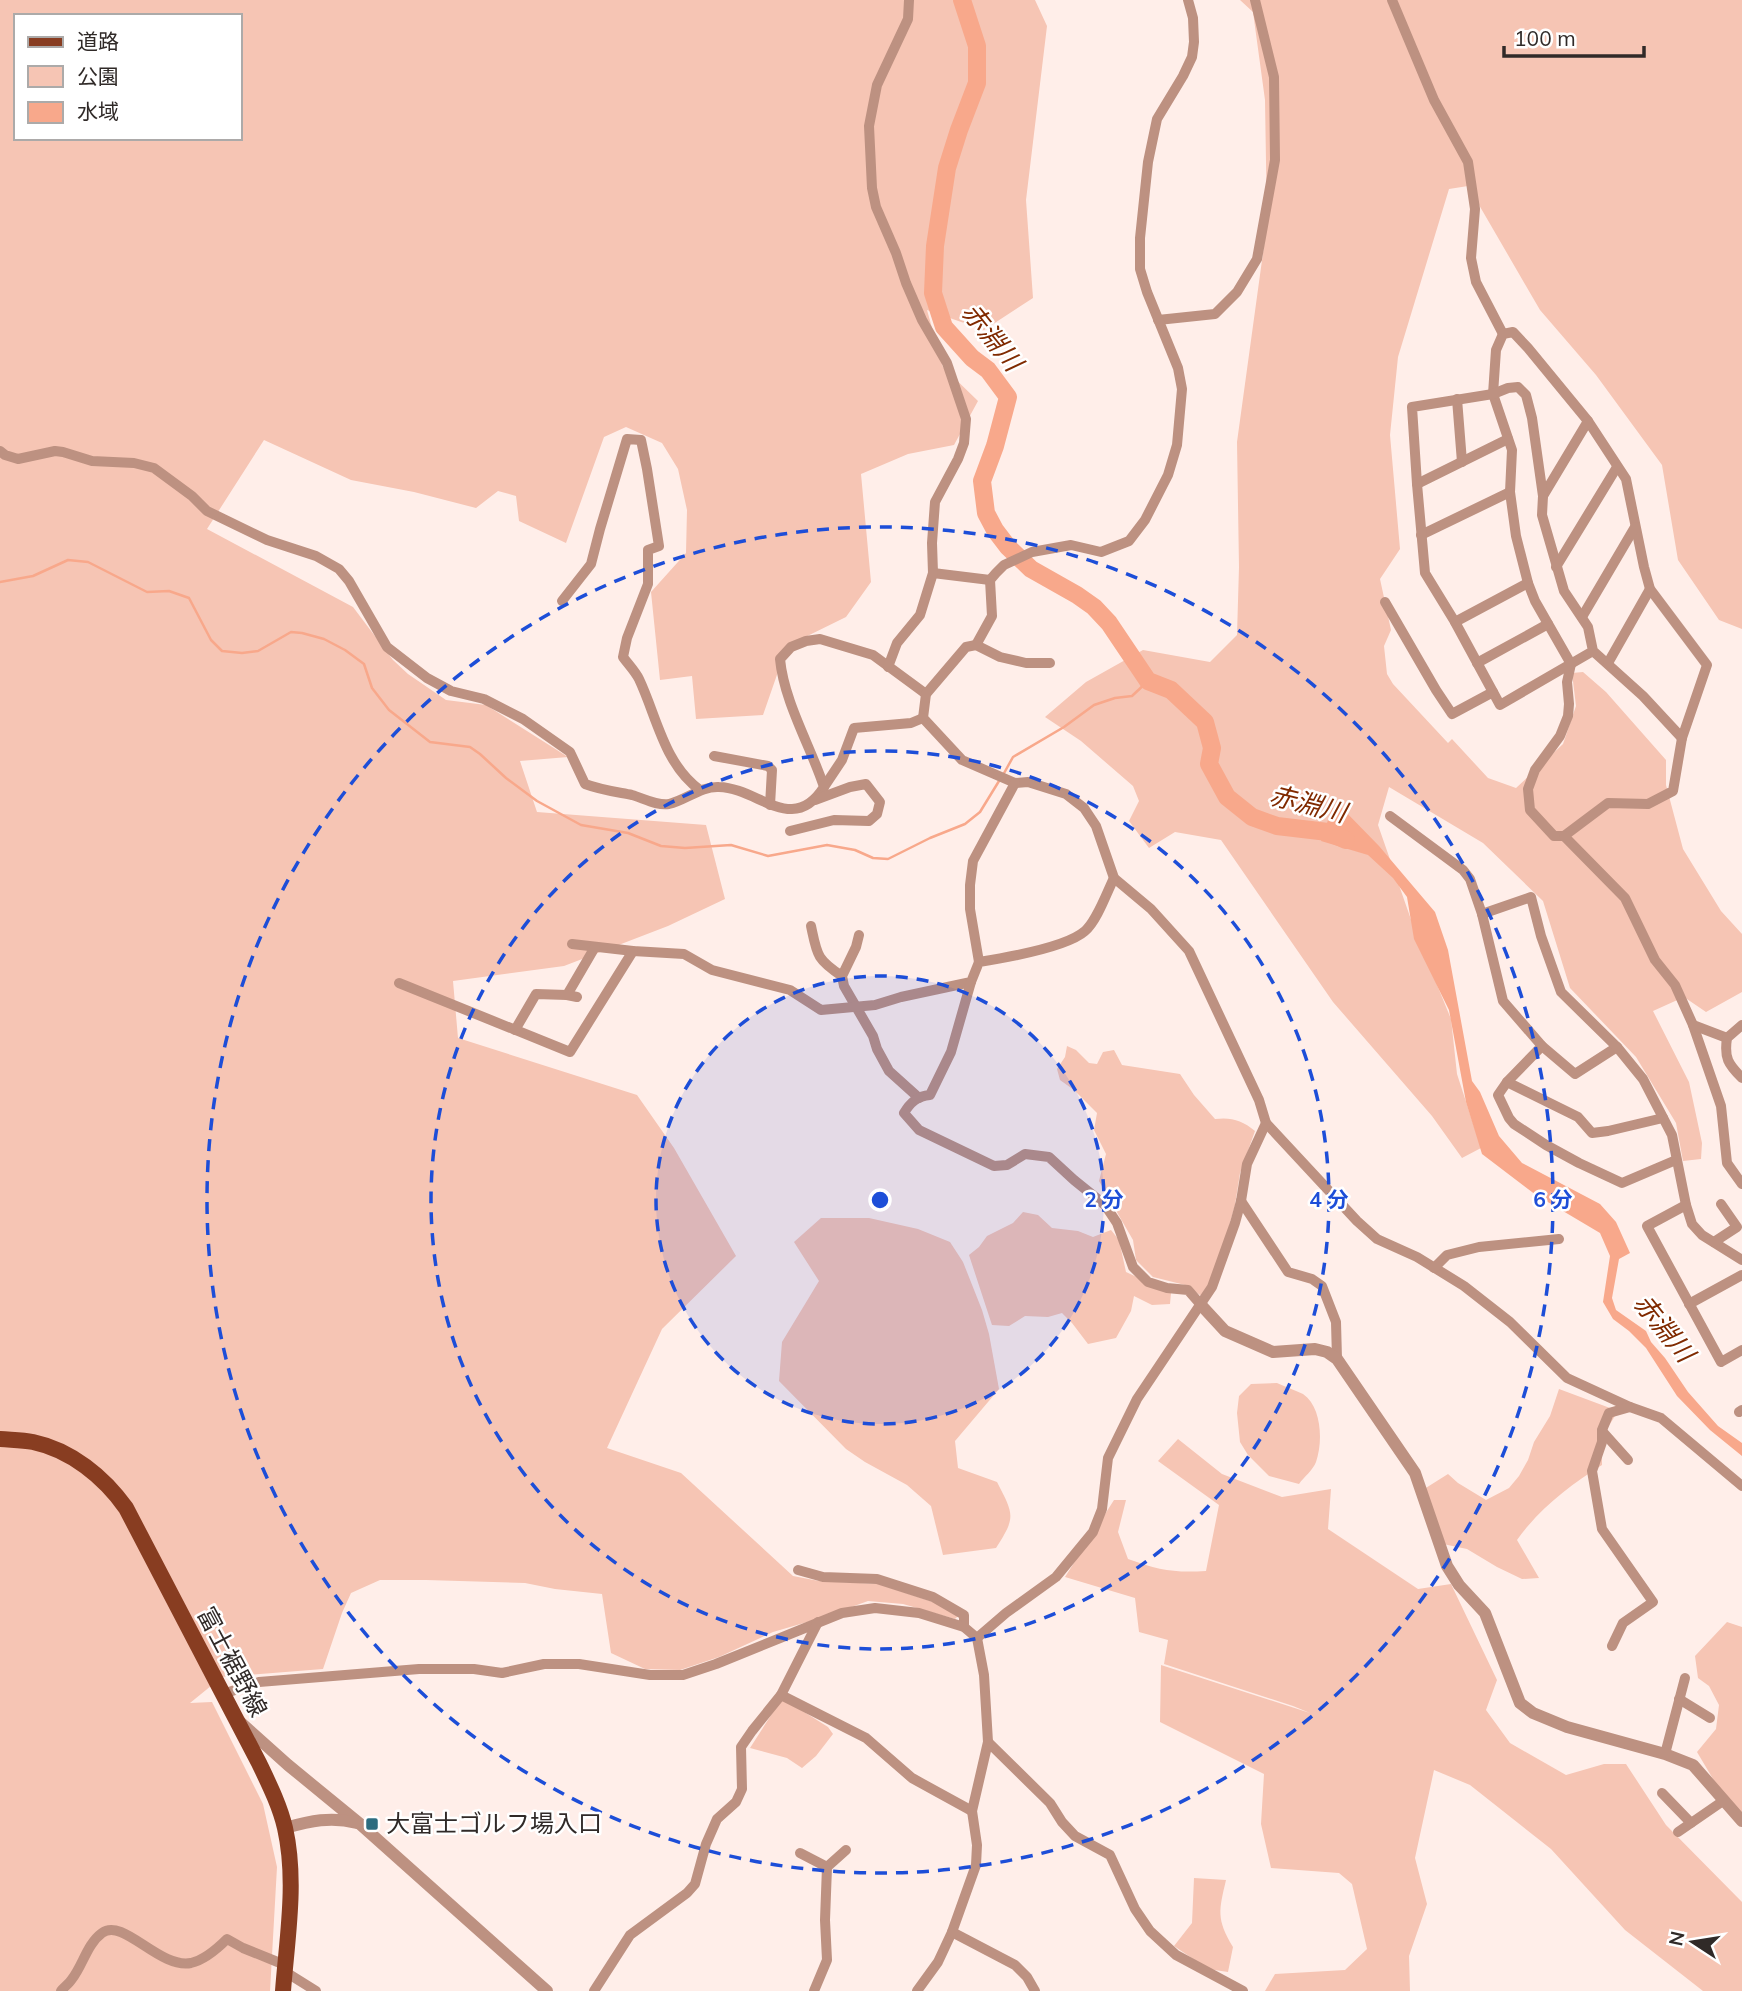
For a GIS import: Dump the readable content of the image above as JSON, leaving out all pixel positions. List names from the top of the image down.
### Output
{
  "streets": {
    "main road": ["富士裾野線"]
  },
  "water": ["赤淵川"],
  "places": {
    "transit": ["大富士ゴルフ場入口"]
  },
  "legend": ["道路", "公園", "水域"],
  "scale_bar": "100 m",
  "north": "left",
  "rings": ["2 分", "4 分", "6 分"]
}
